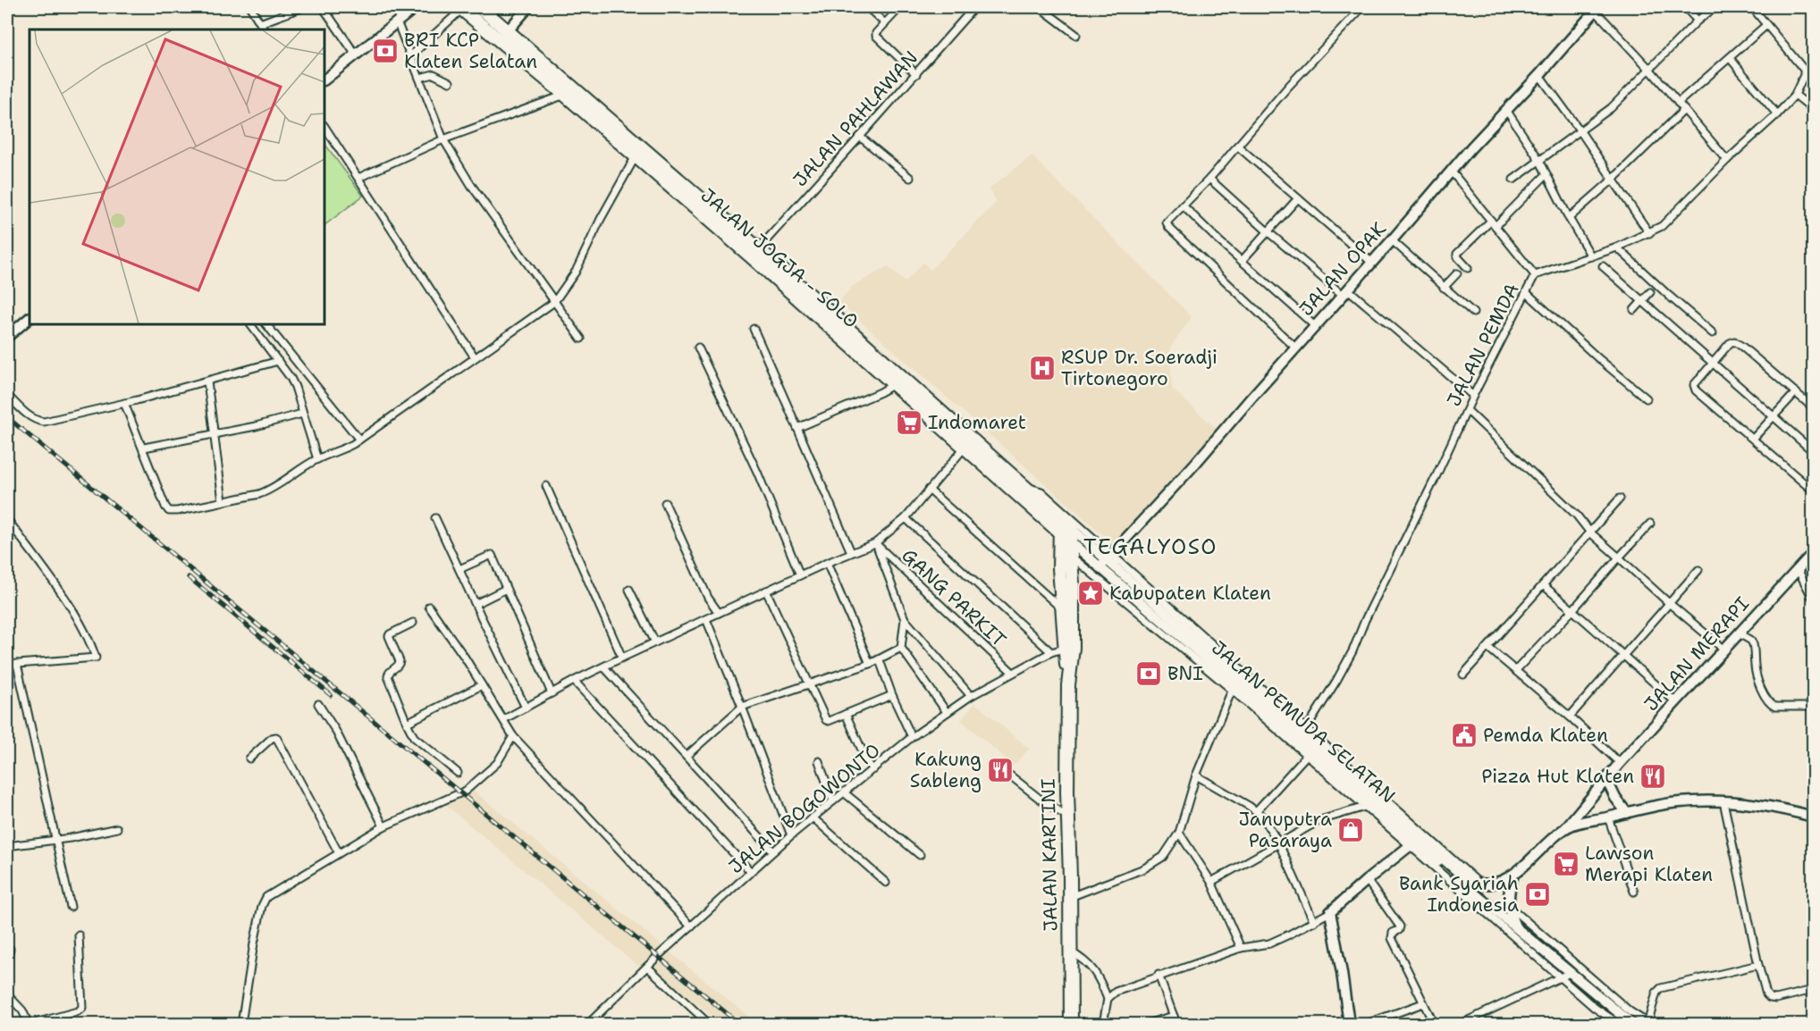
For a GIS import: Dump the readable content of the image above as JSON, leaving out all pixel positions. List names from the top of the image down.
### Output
{
  "streets": {
    "highway": ["JALAN JOGJA - SOLO", "JALAN KARTINI"],
    "main road": ["JALAN OPAK", "JALAN MERAPI", "JALAN PEMUDA SELATAN"],
    "street": [
      "JALAN PAHLAWAN",
      "JALAN PEMDA",
      "GANG PARKIT",
      "JALAN BOGOWONTO"
    ]
  },
  "crossings": [
    ["JALAN PAHLAWAN", "JALAN JOGJA - SOLO"],
    ["JALAN JOGJA - SOLO", "JALAN PEMUDA SELATAN"],
    ["JALAN OPAK", "JALAN PEMUDA SELATAN"],
    ["JALAN PEMDA", "JALAN PEMUDA SELATAN"],
    ["GANG PARKIT", "JALAN BOGOWONTO"],
    ["JALAN BOGOWONTO", "JALAN KARTINI"]
  ],
  "districts": ["TEGALYOSO"],
  "places": {
    "bank": ["BRI KCP Klaten Selatan", "BNI", "Bank Syariah Indonesia"],
    "hospital": ["RSUP Dr. Soeradji Tirtonegoro"],
    "supermarket": ["Indomaret", "Lawson Merapi Klaten"],
    "place": ["Kabupaten Klaten"],
    "public building": ["Pemda Klaten"],
    "restaurant": ["Kakung Sableng", "Pizza Hut Klaten"],
    "shop": ["Januputra Pasaraya"]
  }
}
